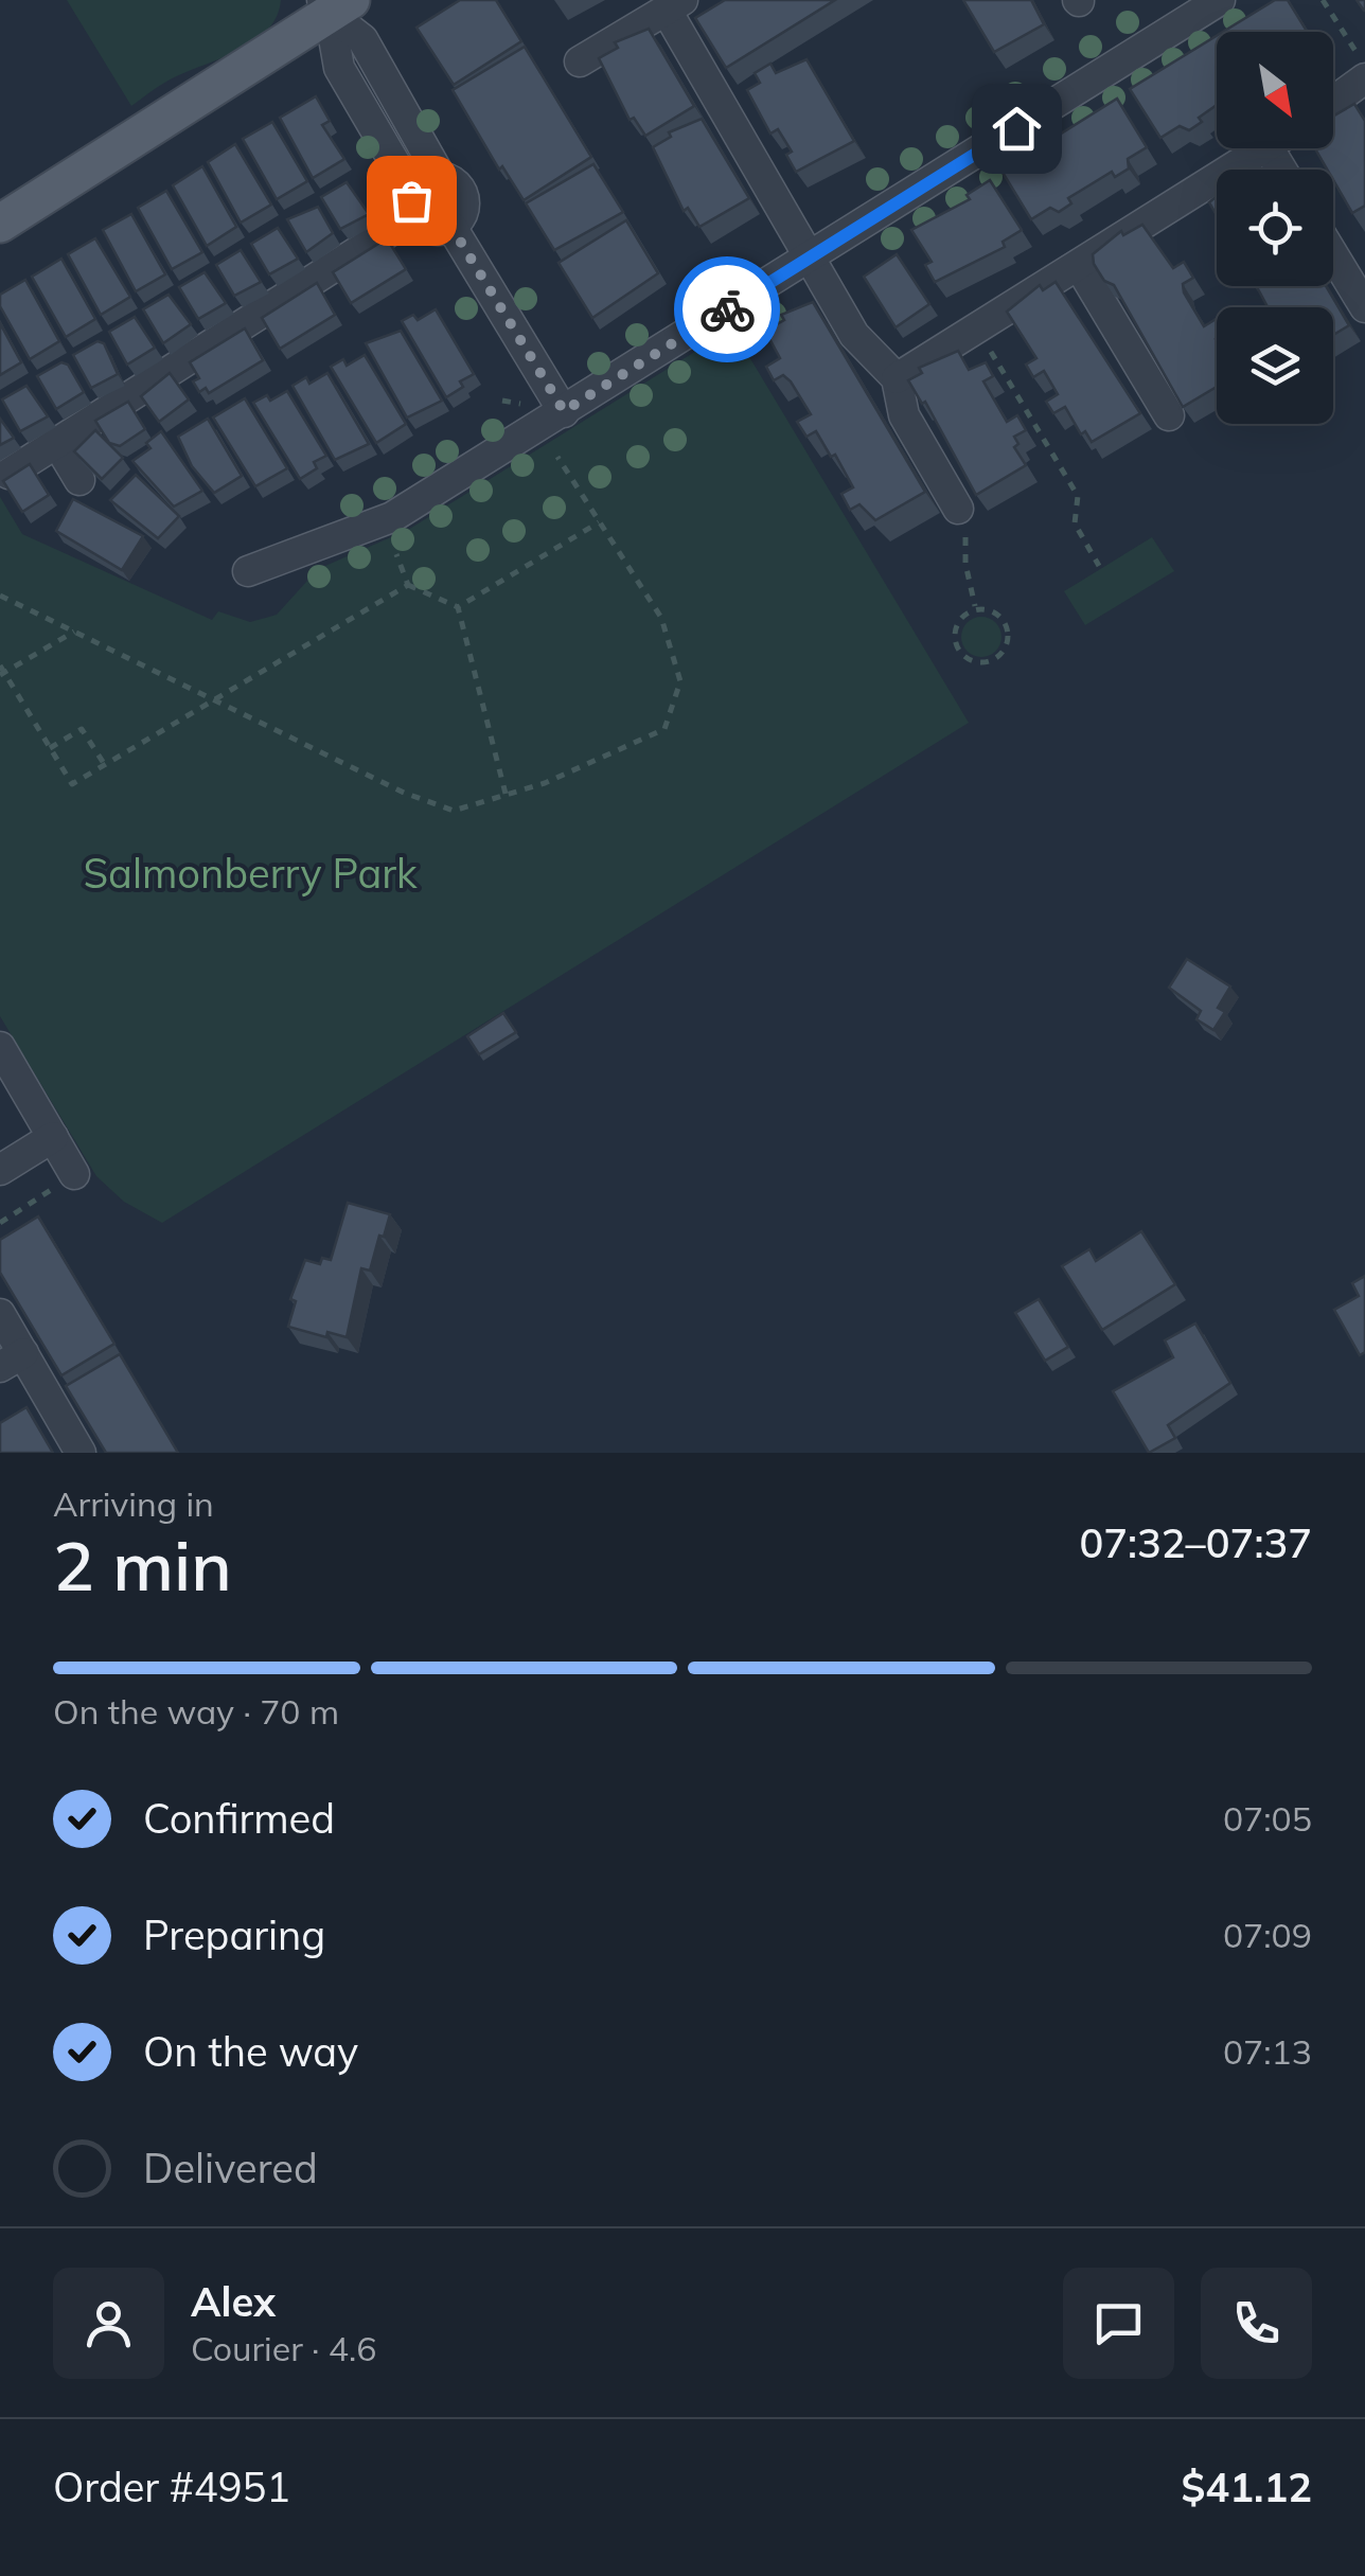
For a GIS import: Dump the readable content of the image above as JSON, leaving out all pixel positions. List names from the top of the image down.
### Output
{
  "parks": ["Salmonberry Park"],
  "north": "bottom right",
  "page": {
    "heading": ["2 min", "Arriving in", "07:32–07:37"],
    "panel": [
      "Alex",
      "Courier · 4.6",
      "Order #4951",
      "$41.12"
    ],
    "bar": "On the way · 70 m",
    "list": [
      ["Confirmed", "07:05"],
      ["Preparing", "07:09"],
      ["On the way", "07:13"],
      "Delivered"
    ]
  }
}
